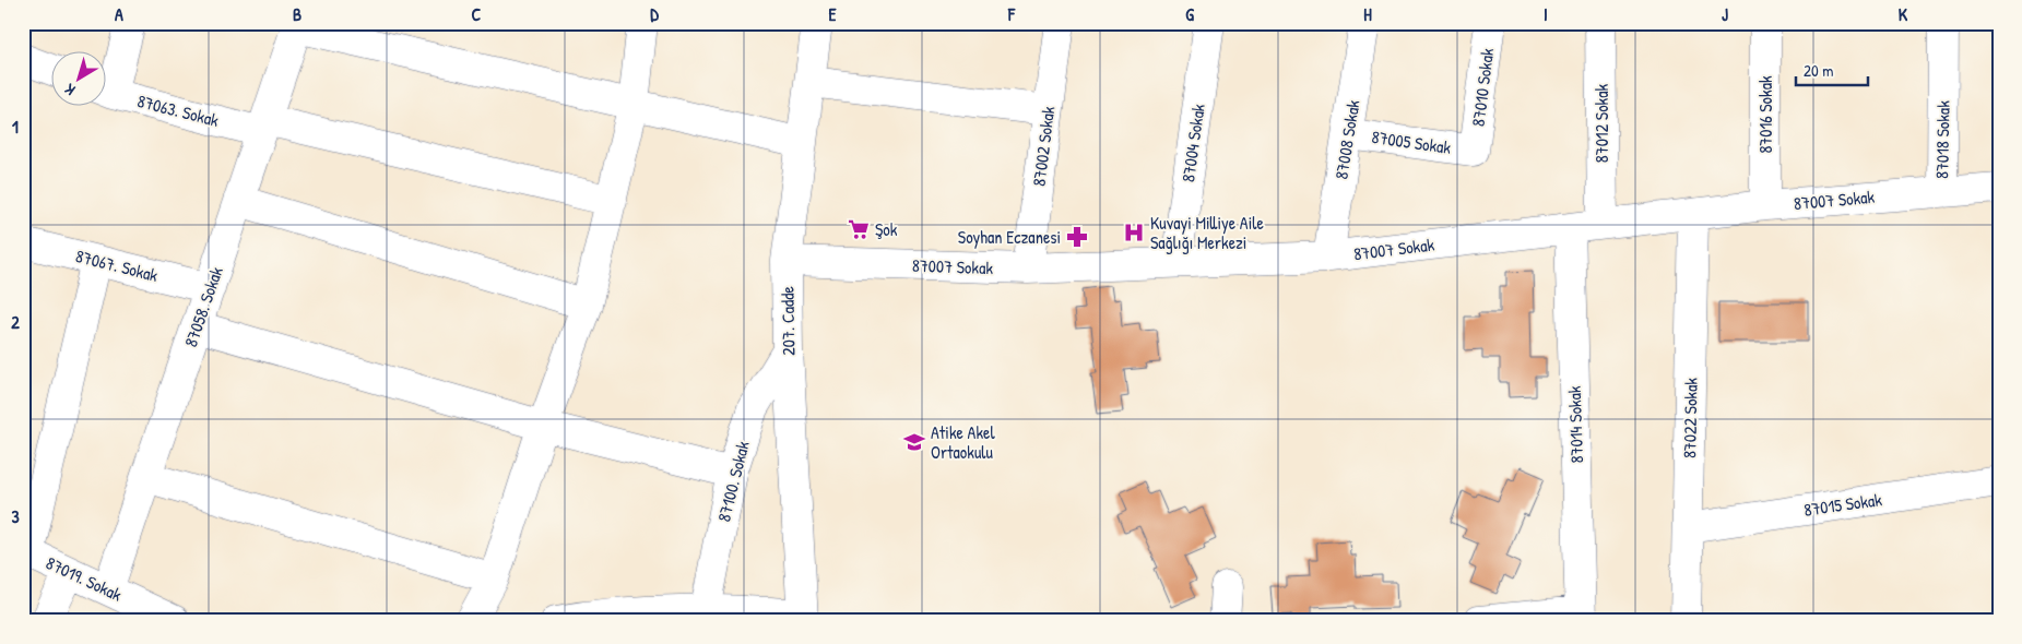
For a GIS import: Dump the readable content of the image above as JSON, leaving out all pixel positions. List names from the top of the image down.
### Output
{
  "streets": {
    "street": [
      "87010 Sokak",
      "87063. Sokak",
      "87016 Sokak",
      "87012 Sokak",
      "87008 Sokak",
      "87018 Sokak",
      "87005 Sokak",
      "87004 Sokak",
      "87002 Sokak",
      "87007 Sokak",
      "87067. Sokak",
      "87058. Sokak",
      "207. Cadde",
      "87022 Sokak",
      "87014 Sokak",
      "87100. Sokak",
      "87015 Sokak",
      "87019. Sokak"
    ]
  },
  "crossings": [
    ["87010 Sokak", "87005 Sokak"],
    ["87063. Sokak", "87058. Sokak"],
    ["87016 Sokak", "87007 Sokak"],
    ["87012 Sokak", "87007 Sokak"],
    ["87008 Sokak", "87005 Sokak"],
    ["87008 Sokak", "87007 Sokak"],
    ["87018 Sokak", "87007 Sokak"],
    ["87004 Sokak", "87007 Sokak"],
    ["87002 Sokak", "87007 Sokak"],
    ["87007 Sokak", "207. Cadde"],
    ["87007 Sokak", "87022 Sokak"],
    ["87007 Sokak", "87014 Sokak"],
    ["87067. Sokak", "87058. Sokak"],
    ["87058. Sokak", "87019. Sokak"],
    ["207. Cadde", "87100. Sokak"],
    ["87022 Sokak", "87015 Sokak"]
  ],
  "places": {
    "supermarket": ["Şok"],
    "hospital": ["Kuvayi Milliye Aile Sağlığı Merkezi"],
    "pharmacy": ["Soyhan Eczanesi"],
    "school or university": ["Atike Akel Ortaokulu"]
  },
  "scale_bar": "20 m",
  "north": "bottom left",
  "grid": {
    "columns": [
      "A",
      "B",
      "C",
      "D",
      "E",
      "F",
      "G",
      "H",
      "I",
      "J",
      "K"
    ],
    "rows": ["1", "2", "3"]
  }
}
